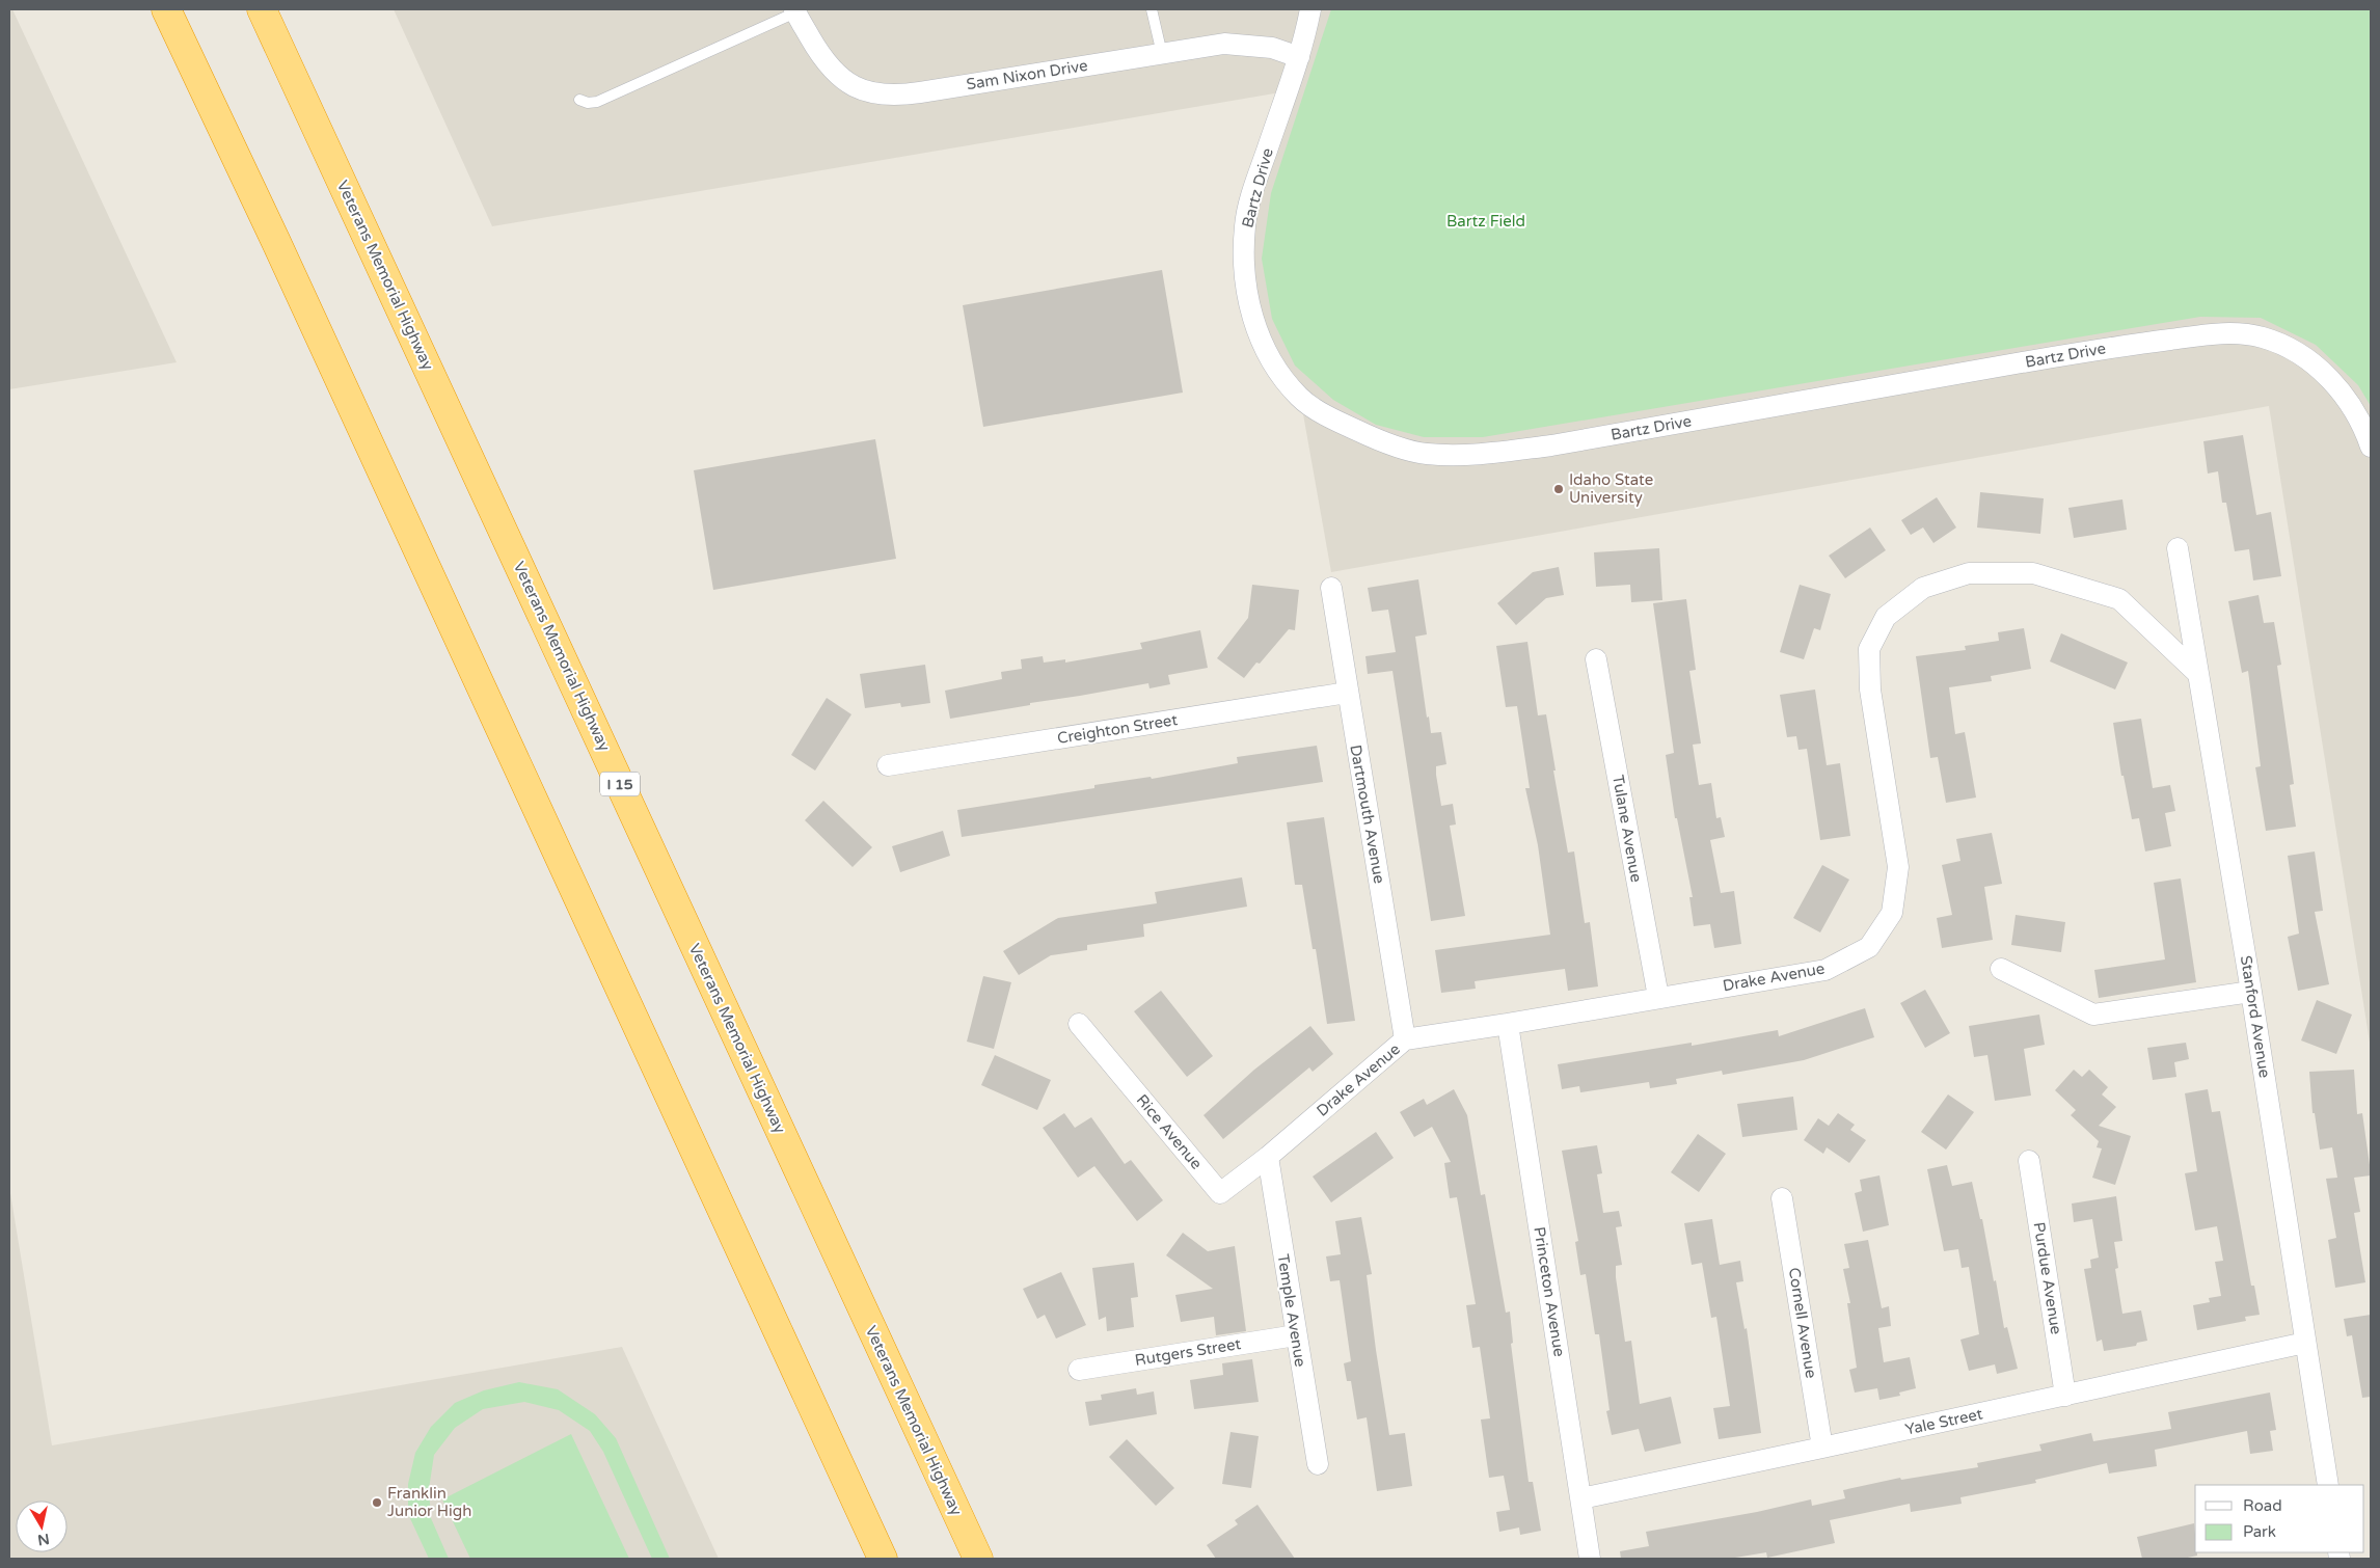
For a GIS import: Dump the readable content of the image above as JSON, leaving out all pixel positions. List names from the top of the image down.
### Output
{
  "streets": {
    "highway": ["Veterans Memorial Highway", "I 15"],
    "street": [
      "Sam Nixon Drive",
      "Bartz Drive",
      "Creighton Street",
      "Dartmouth Avenue",
      "Tulane Avenue",
      "Drake Avenue",
      "Stanford Avenue",
      "Rice Avenue",
      "Purdue Avenue",
      "Princeton Avenue",
      "Temple Avenue",
      "Cornell Avenue",
      "Rutgers Street",
      "Yale Street"
    ]
  },
  "crossings": [
    ["Sam Nixon Drive", "Bartz Drive"],
    ["Creighton Street", "Dartmouth Avenue"],
    ["Dartmouth Avenue", "Drake Avenue"],
    ["Tulane Avenue", "Drake Avenue"],
    ["Drake Avenue", "Stanford Avenue"],
    ["Drake Avenue", "Rice Avenue"],
    ["Drake Avenue", "Princeton Avenue"],
    ["Drake Avenue", "Temple Avenue"],
    ["Stanford Avenue", "Yale Street"],
    ["Rice Avenue", "Temple Avenue"],
    ["Purdue Avenue", "Yale Street"],
    ["Princeton Avenue", "Yale Street"],
    ["Temple Avenue", "Rutgers Street"],
    ["Cornell Avenue", "Yale Street"]
  ],
  "parks": ["Bartz Field"],
  "places": ["Idaho State University", "Franklin Junior High"],
  "legend": ["Road", "Park"],
  "north": "bottom"
}
